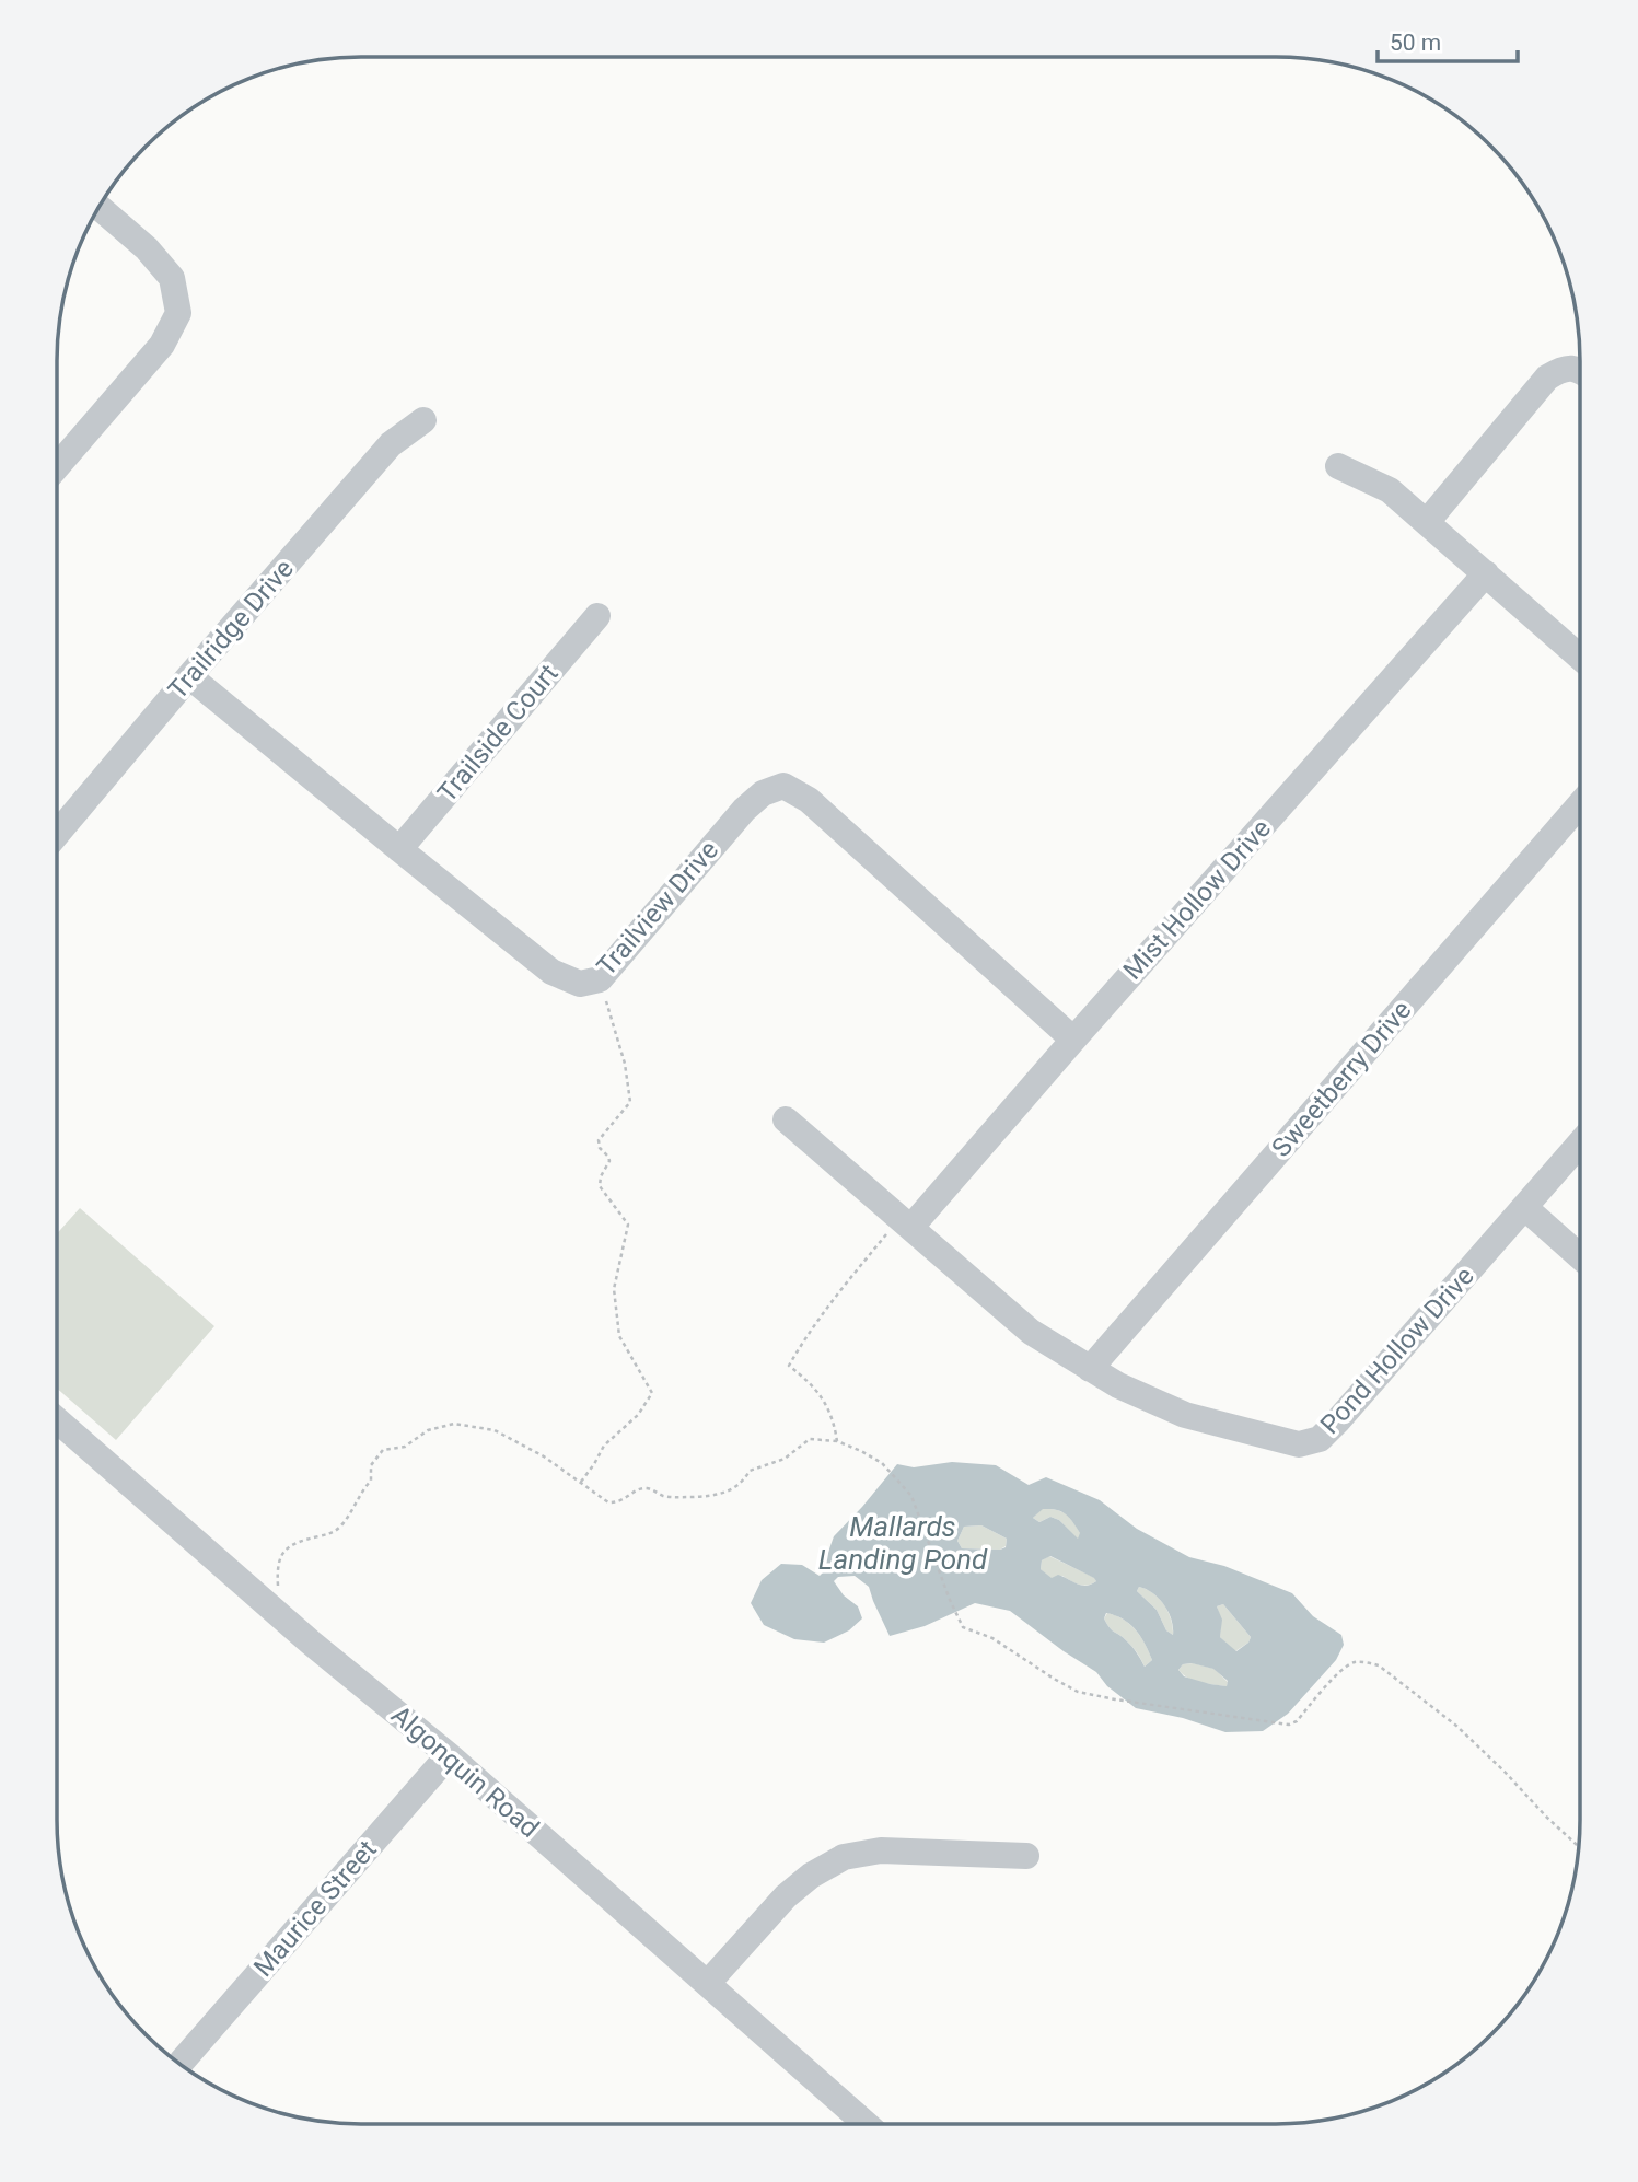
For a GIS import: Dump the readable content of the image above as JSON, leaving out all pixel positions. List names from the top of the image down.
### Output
{
  "streets": {
    "street": [
      "Trailridge Drive",
      "Trailside Court",
      "Mist Hollow Drive",
      "Trailview Drive",
      "Sweetberry Drive",
      "Pond Hollow Drive",
      "Algonquin Road",
      "Maurice Street"
    ]
  },
  "crossings": [
    ["Trailridge Drive", "Trailview Drive"],
    ["Trailside Court", "Trailview Drive"],
    ["Mist Hollow Drive", "Trailview Drive"],
    ["Mist Hollow Drive", "Pond Hollow Drive"],
    ["Sweetberry Drive", "Pond Hollow Drive"],
    ["Algonquin Road", "Maurice Street"]
  ],
  "water": ["Mallards Landing Pond"],
  "scale_bar": "50 m"
}
